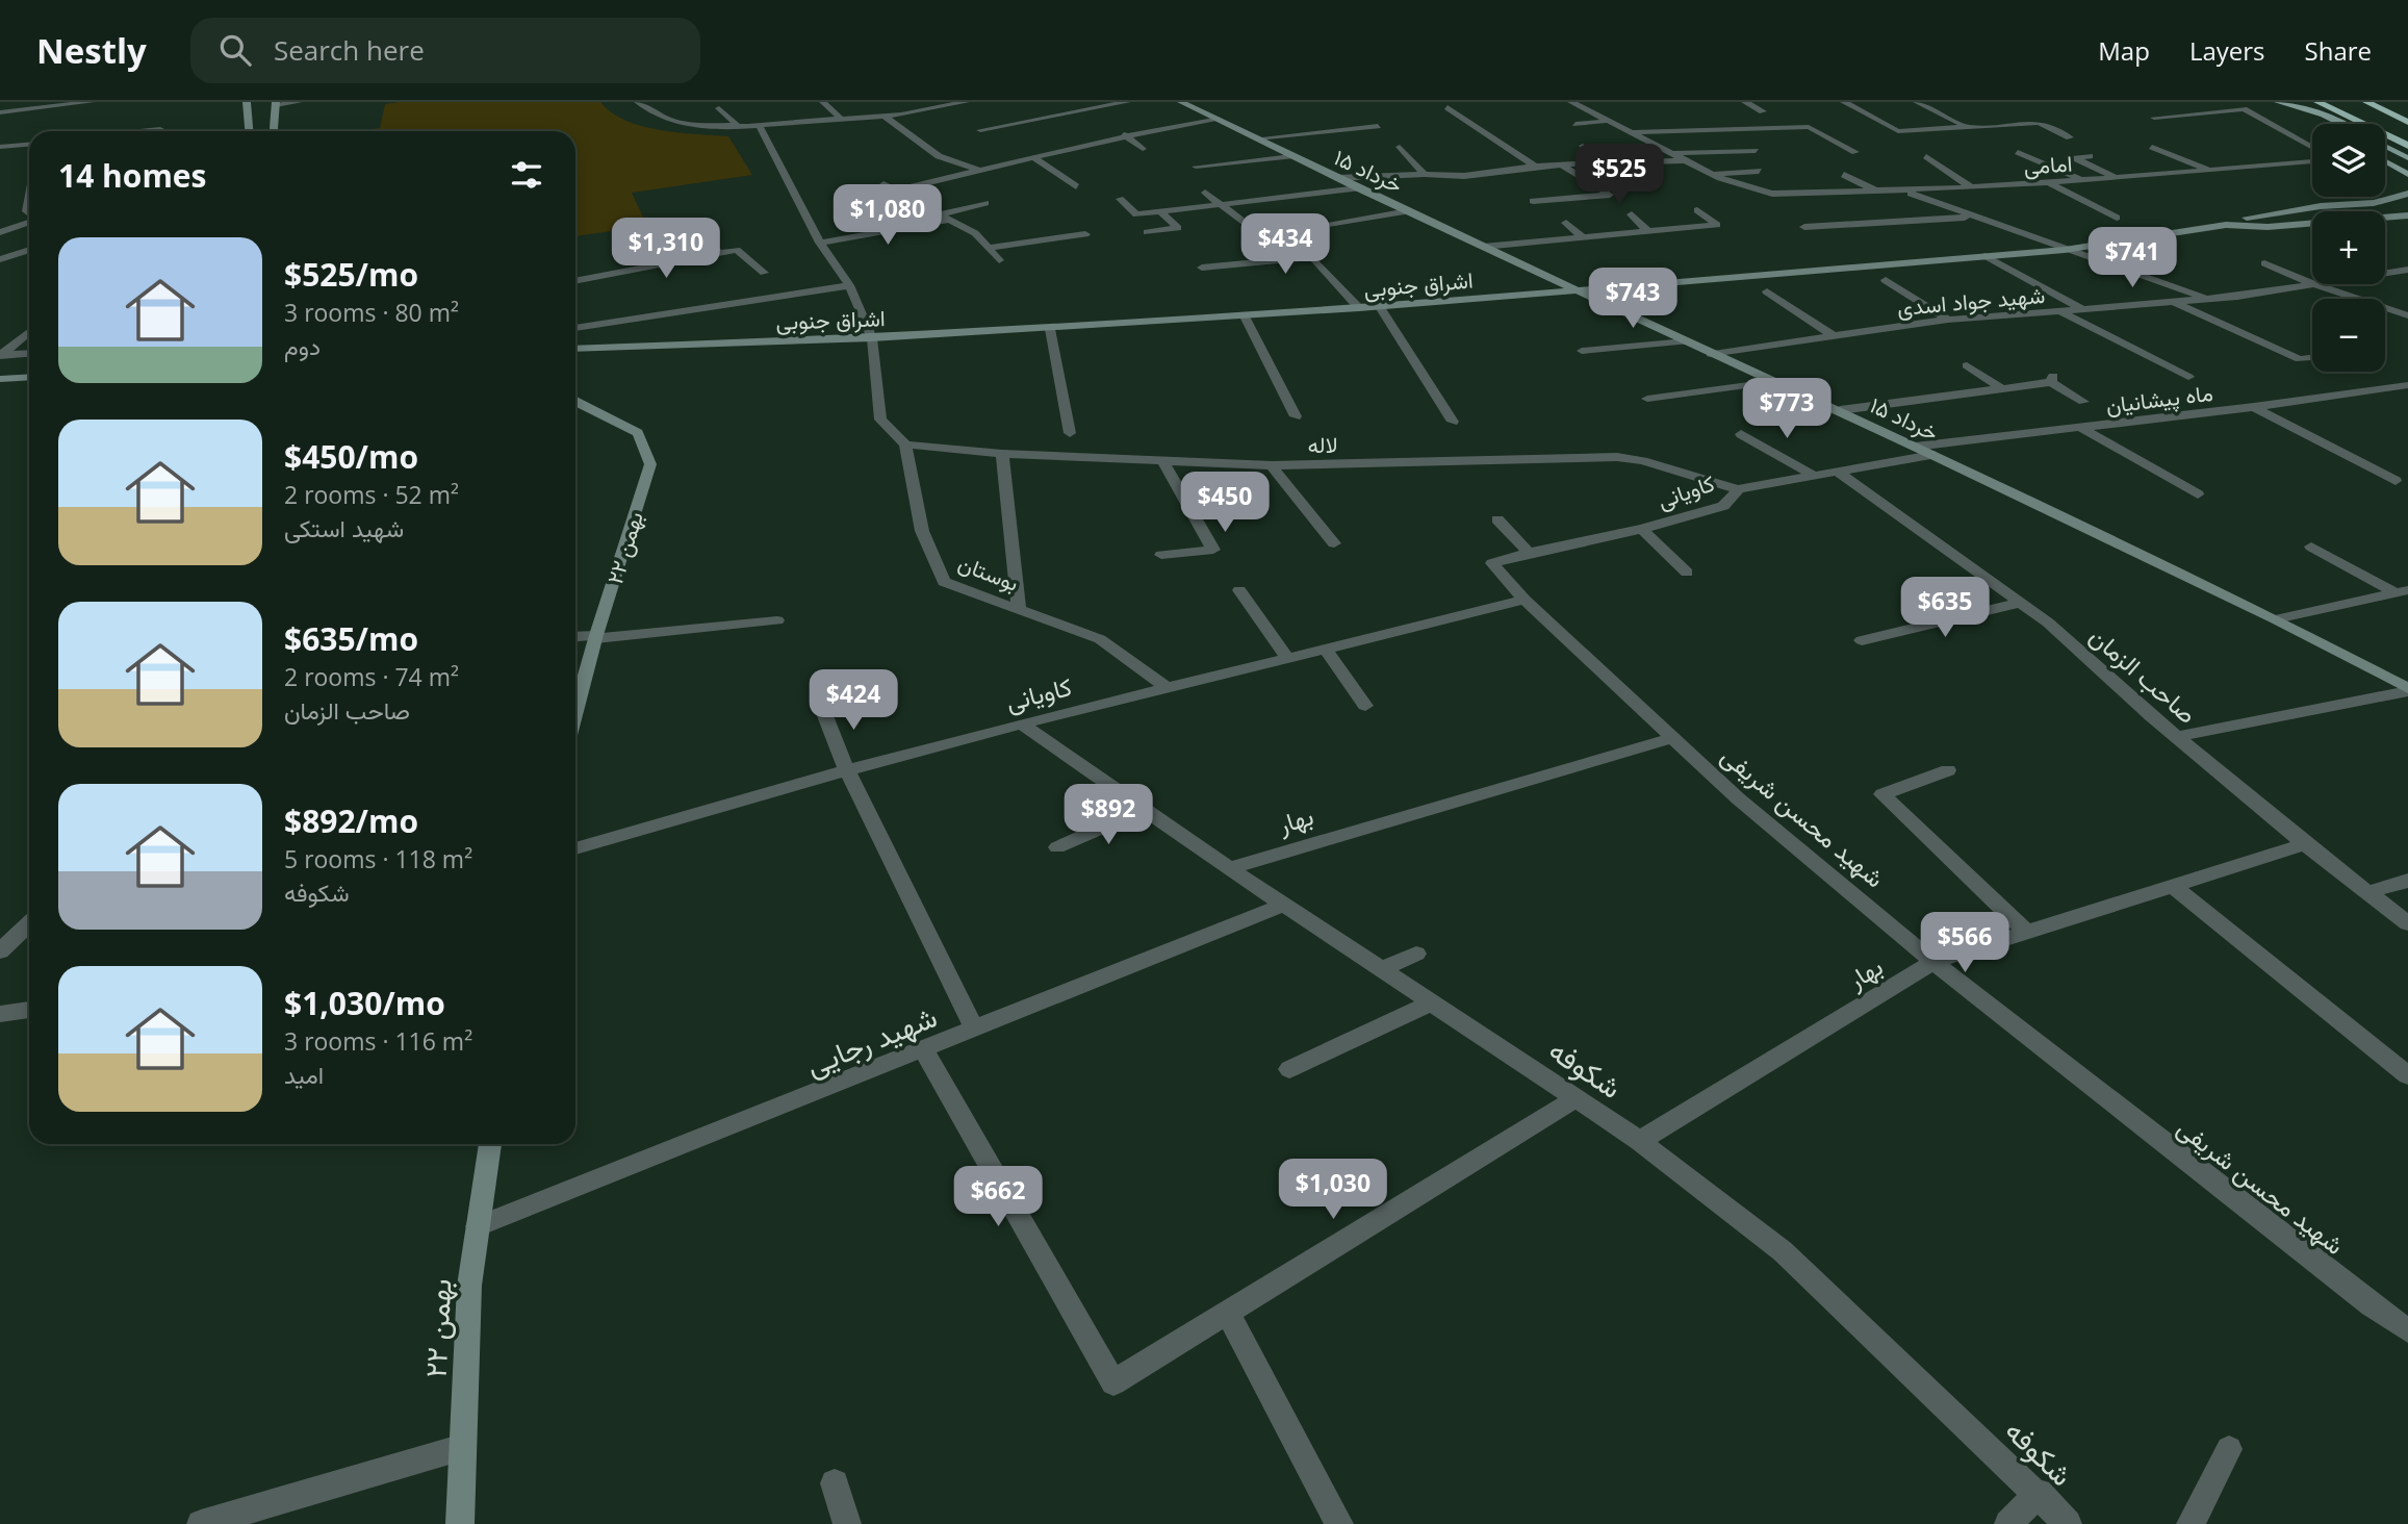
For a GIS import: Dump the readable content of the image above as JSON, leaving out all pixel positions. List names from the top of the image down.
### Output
{
  "streets": {
    "street": [
      "امامی",
      "۱۵ خرداد",
      "اشراق جنوبی",
      "شهید جواد اسدی",
      "ماه پیشانیان",
      "لاله",
      "کاویانی",
      "۲۲ بهمن",
      "بوستان",
      "صاحب الزمان",
      "شهید محسن شریفی",
      "بهار",
      "شهید رجایی",
      "شکوفه"
    ]
  },
  "crossings": [
    ["۱۵ خرداد", "اشراق جنوبی"],
    ["۱۵ خرداد", "شهید جواد اسدی"],
    ["۱۵ خرداد", "ماه پیشانیان"],
    ["۱۵ خرداد", "کاویانی"],
    ["لاله", "کاویانی"],
    ["لاله", "بوستان"],
    ["کاویانی", "بوستان"],
    ["کاویانی", "صاحب الزمان"],
    ["کاویانی", "شهید محسن شریفی"],
    ["کاویانی", "شکوفه"],
    ["۲۲ بهمن", "شهید رجایی"],
    ["صاحب الزمان", "بهار"],
    ["شهید محسن شریفی", "بهار"],
    ["بهار", "شکوفه"],
    ["شهید رجایی", "شکوفه"]
  ],
  "page": {
    "header": "Nestly",
    "search": "Search here",
    "nav": ["Map", "Layers", "Share"],
    "map_buttons": ["+", "−"],
    "heading": "14 homes",
    "price": [
      "$525",
      "$1,080",
      "$434",
      "$1,310",
      "$741",
      "$743",
      "$773",
      "$450",
      "$635",
      "$424",
      "$892",
      "$566",
      "$1,030",
      "$662"
    ],
    "list": [
      {
        "name": "$525/mo",
        "note": "3 rooms · 80 m² · دوم"
      },
      {
        "name": "$450/mo",
        "note": "2 rooms · 52 m² · شهید استکی"
      },
      {
        "name": "$635/mo",
        "note": "2 rooms · 74 m² · صاحب الزمان"
      },
      {
        "name": "$892/mo",
        "note": "5 rooms · 118 m² · شکوفه"
      },
      {
        "name": "$1,030/mo",
        "note": "3 rooms · 116 m² · امید"
      }
    ]
  }
}
